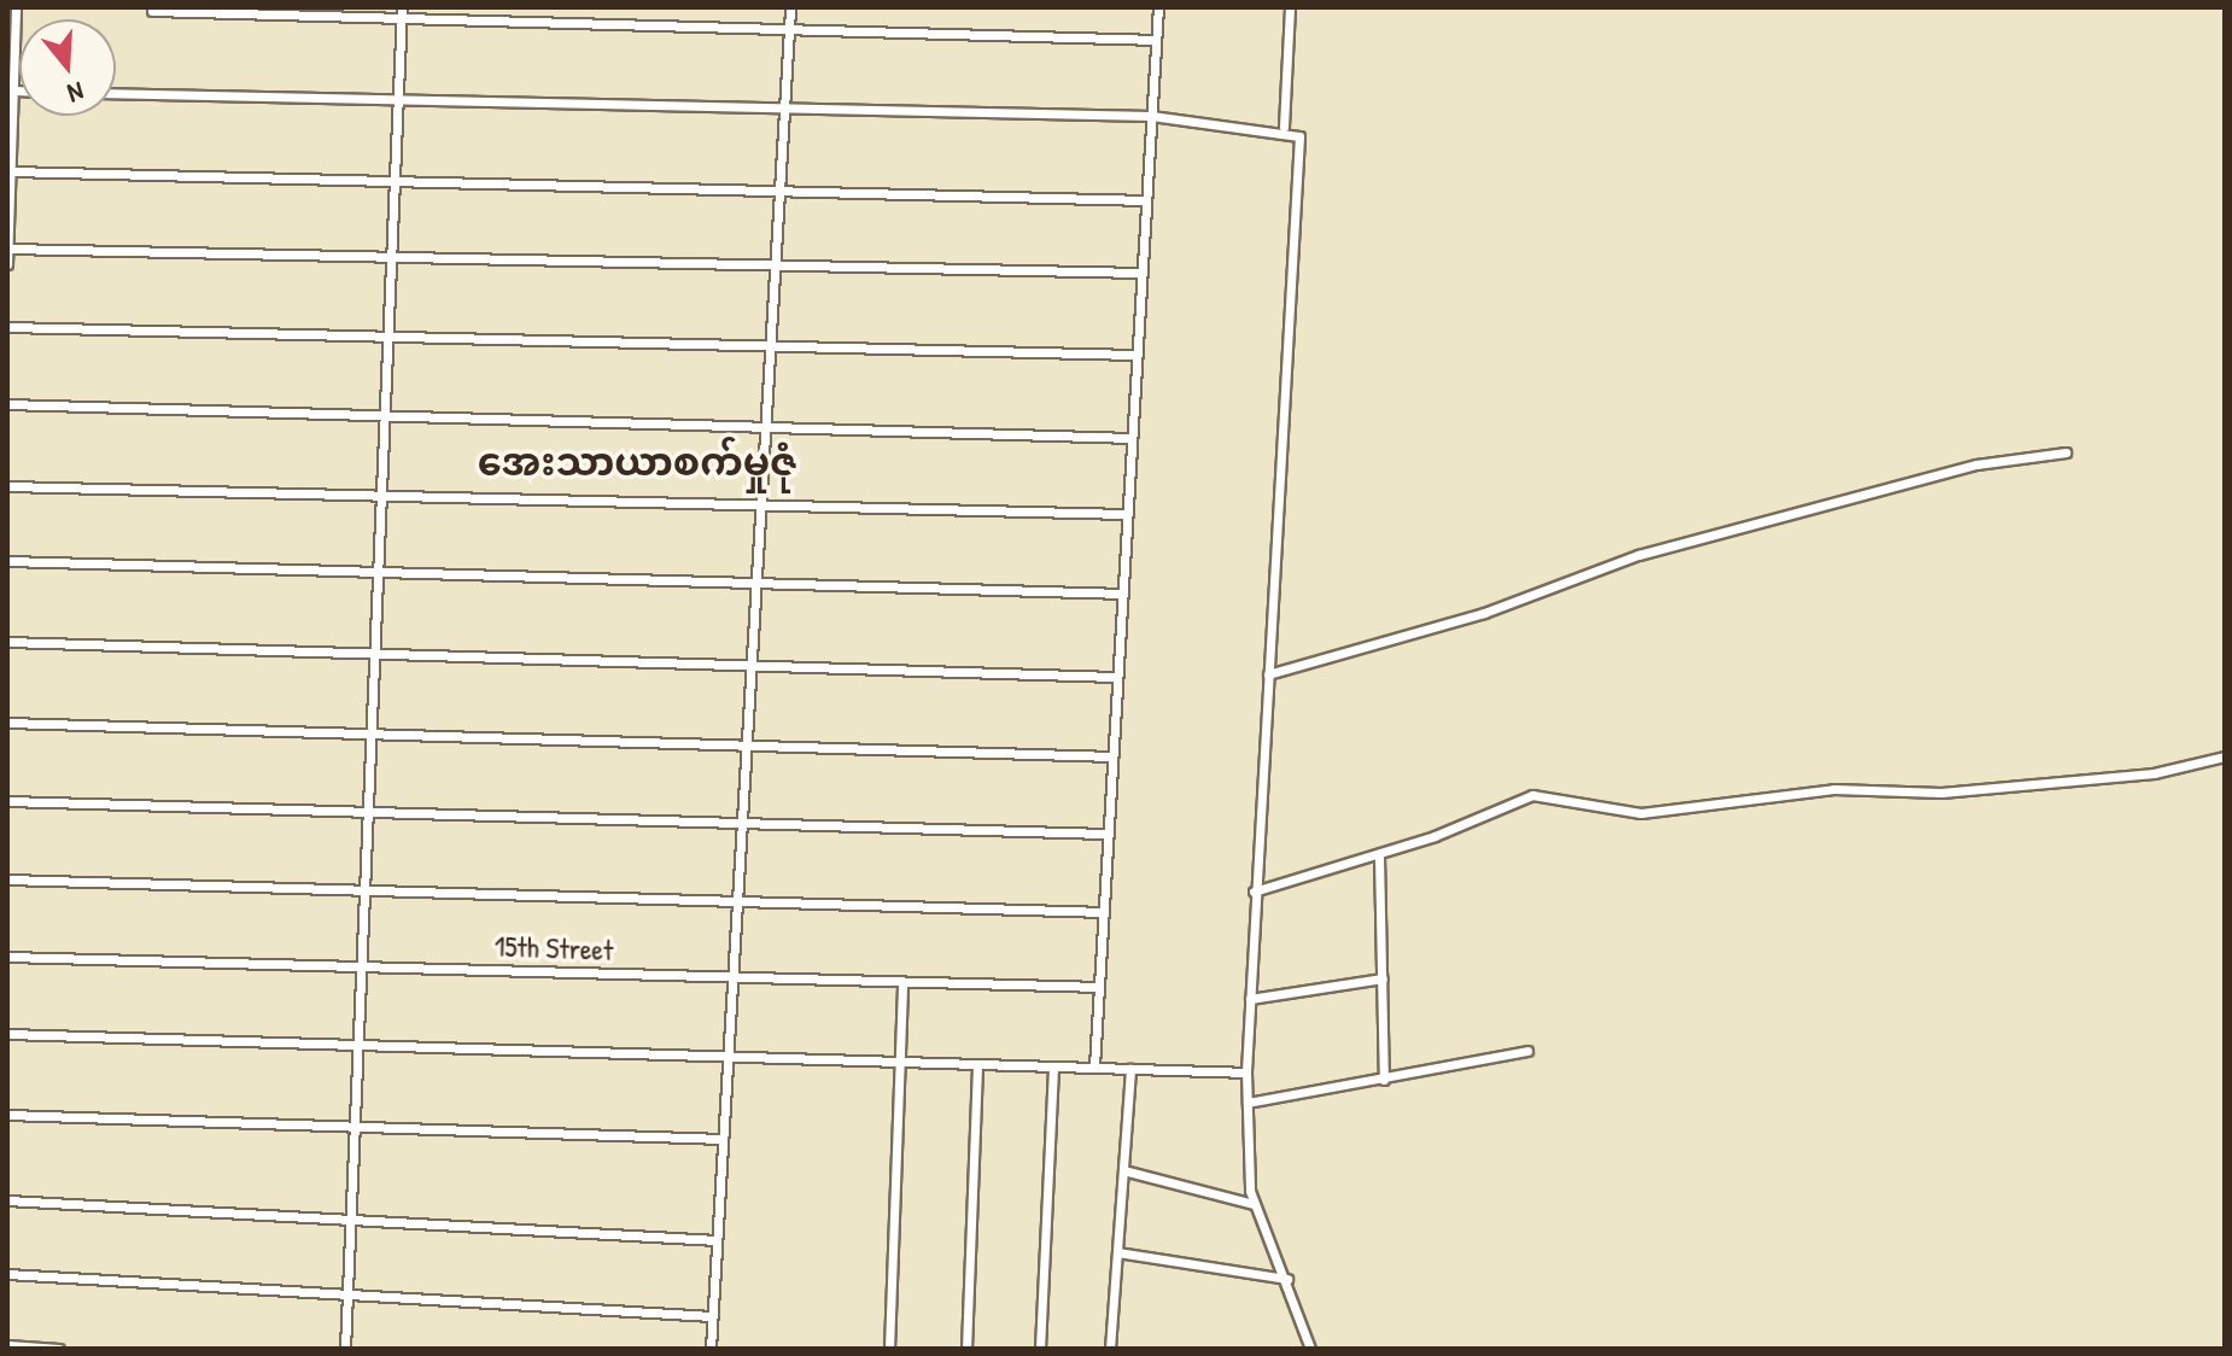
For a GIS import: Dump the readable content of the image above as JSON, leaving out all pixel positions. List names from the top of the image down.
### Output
{
  "streets": {
    "street": ["15th Street"]
  },
  "districts": ["အေးသာယာစက်မှုဇုံ"],
  "north": "bottom"
}
